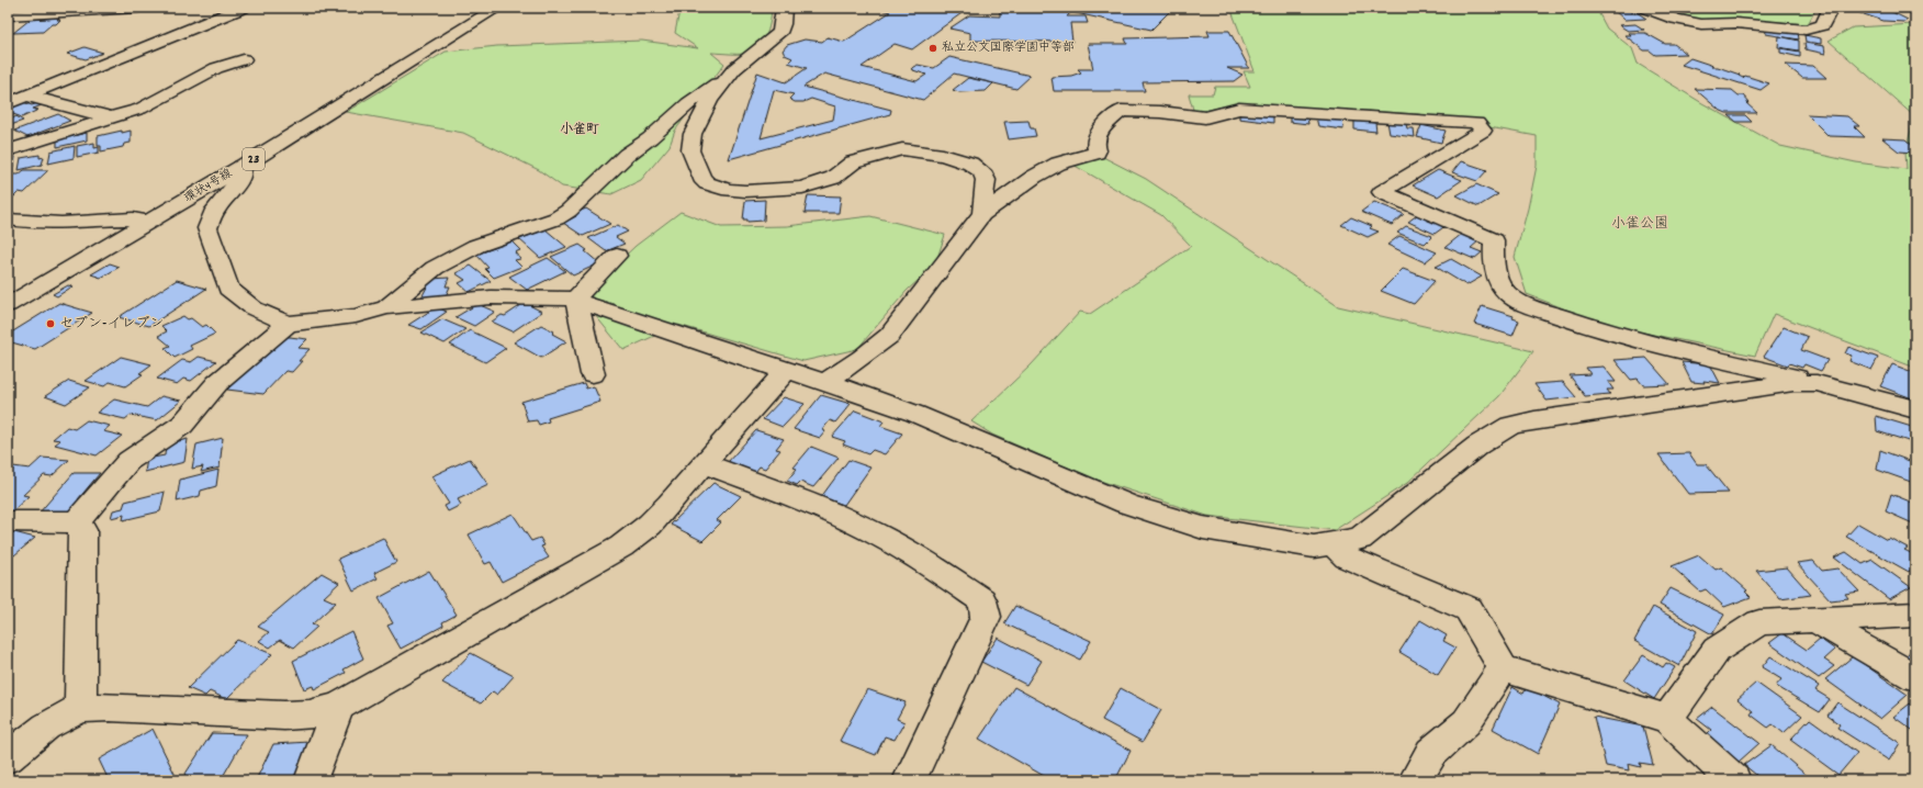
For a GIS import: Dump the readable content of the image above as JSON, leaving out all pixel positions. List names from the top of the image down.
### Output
{
  "streets": {
    "street": ["23", "環状4号線"]
  },
  "districts": ["小雀町"],
  "parks": ["小雀公園"],
  "places": ["私立公文国際学園中等部", "セブン-イレブン"]
}
